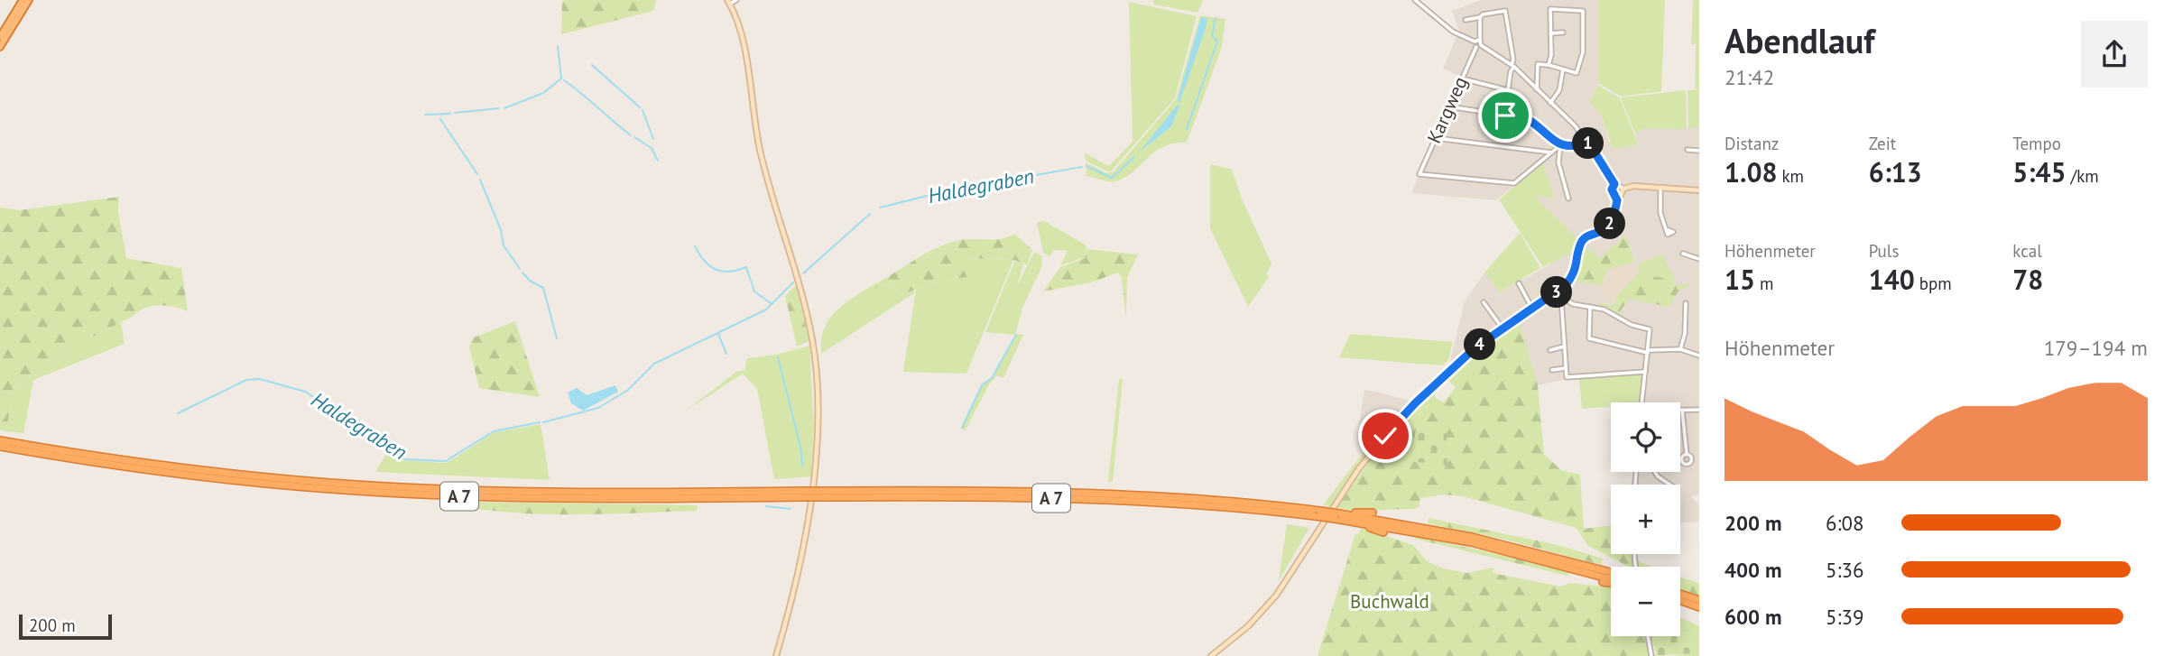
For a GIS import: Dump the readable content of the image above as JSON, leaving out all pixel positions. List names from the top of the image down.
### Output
{
  "streets": {
    "highway": ["A 7"],
    "street": ["Kargweg"]
  },
  "water": ["Haldegraben"],
  "parks": ["Buchwald"],
  "scale_bar": "200 m",
  "page": {
    "heading": ["Abendlauf", "21:42"],
    "stats": [
      ["Distanz", "1.08 km"],
      ["Zeit", "6:13"],
      ["Tempo", "5:45 /km"],
      ["Höhenmeter", "15 m"],
      ["Puls", "140 bpm"],
      ["kcal", "78"]
    ],
    "pins": [
      "1",
      "2",
      "3",
      "4"
    ],
    "chart": ["Höhenmeter", "179–194 m"],
    "map_buttons": ["+", "−"],
    "list": [
      {
        "name": "200 m",
        "note": "6:08"
      },
      {
        "name": "400 m",
        "note": "5:36"
      },
      {
        "name": "600 m",
        "note": "5:39"
      }
    ],
    "scale": "200 m"
  }
}
